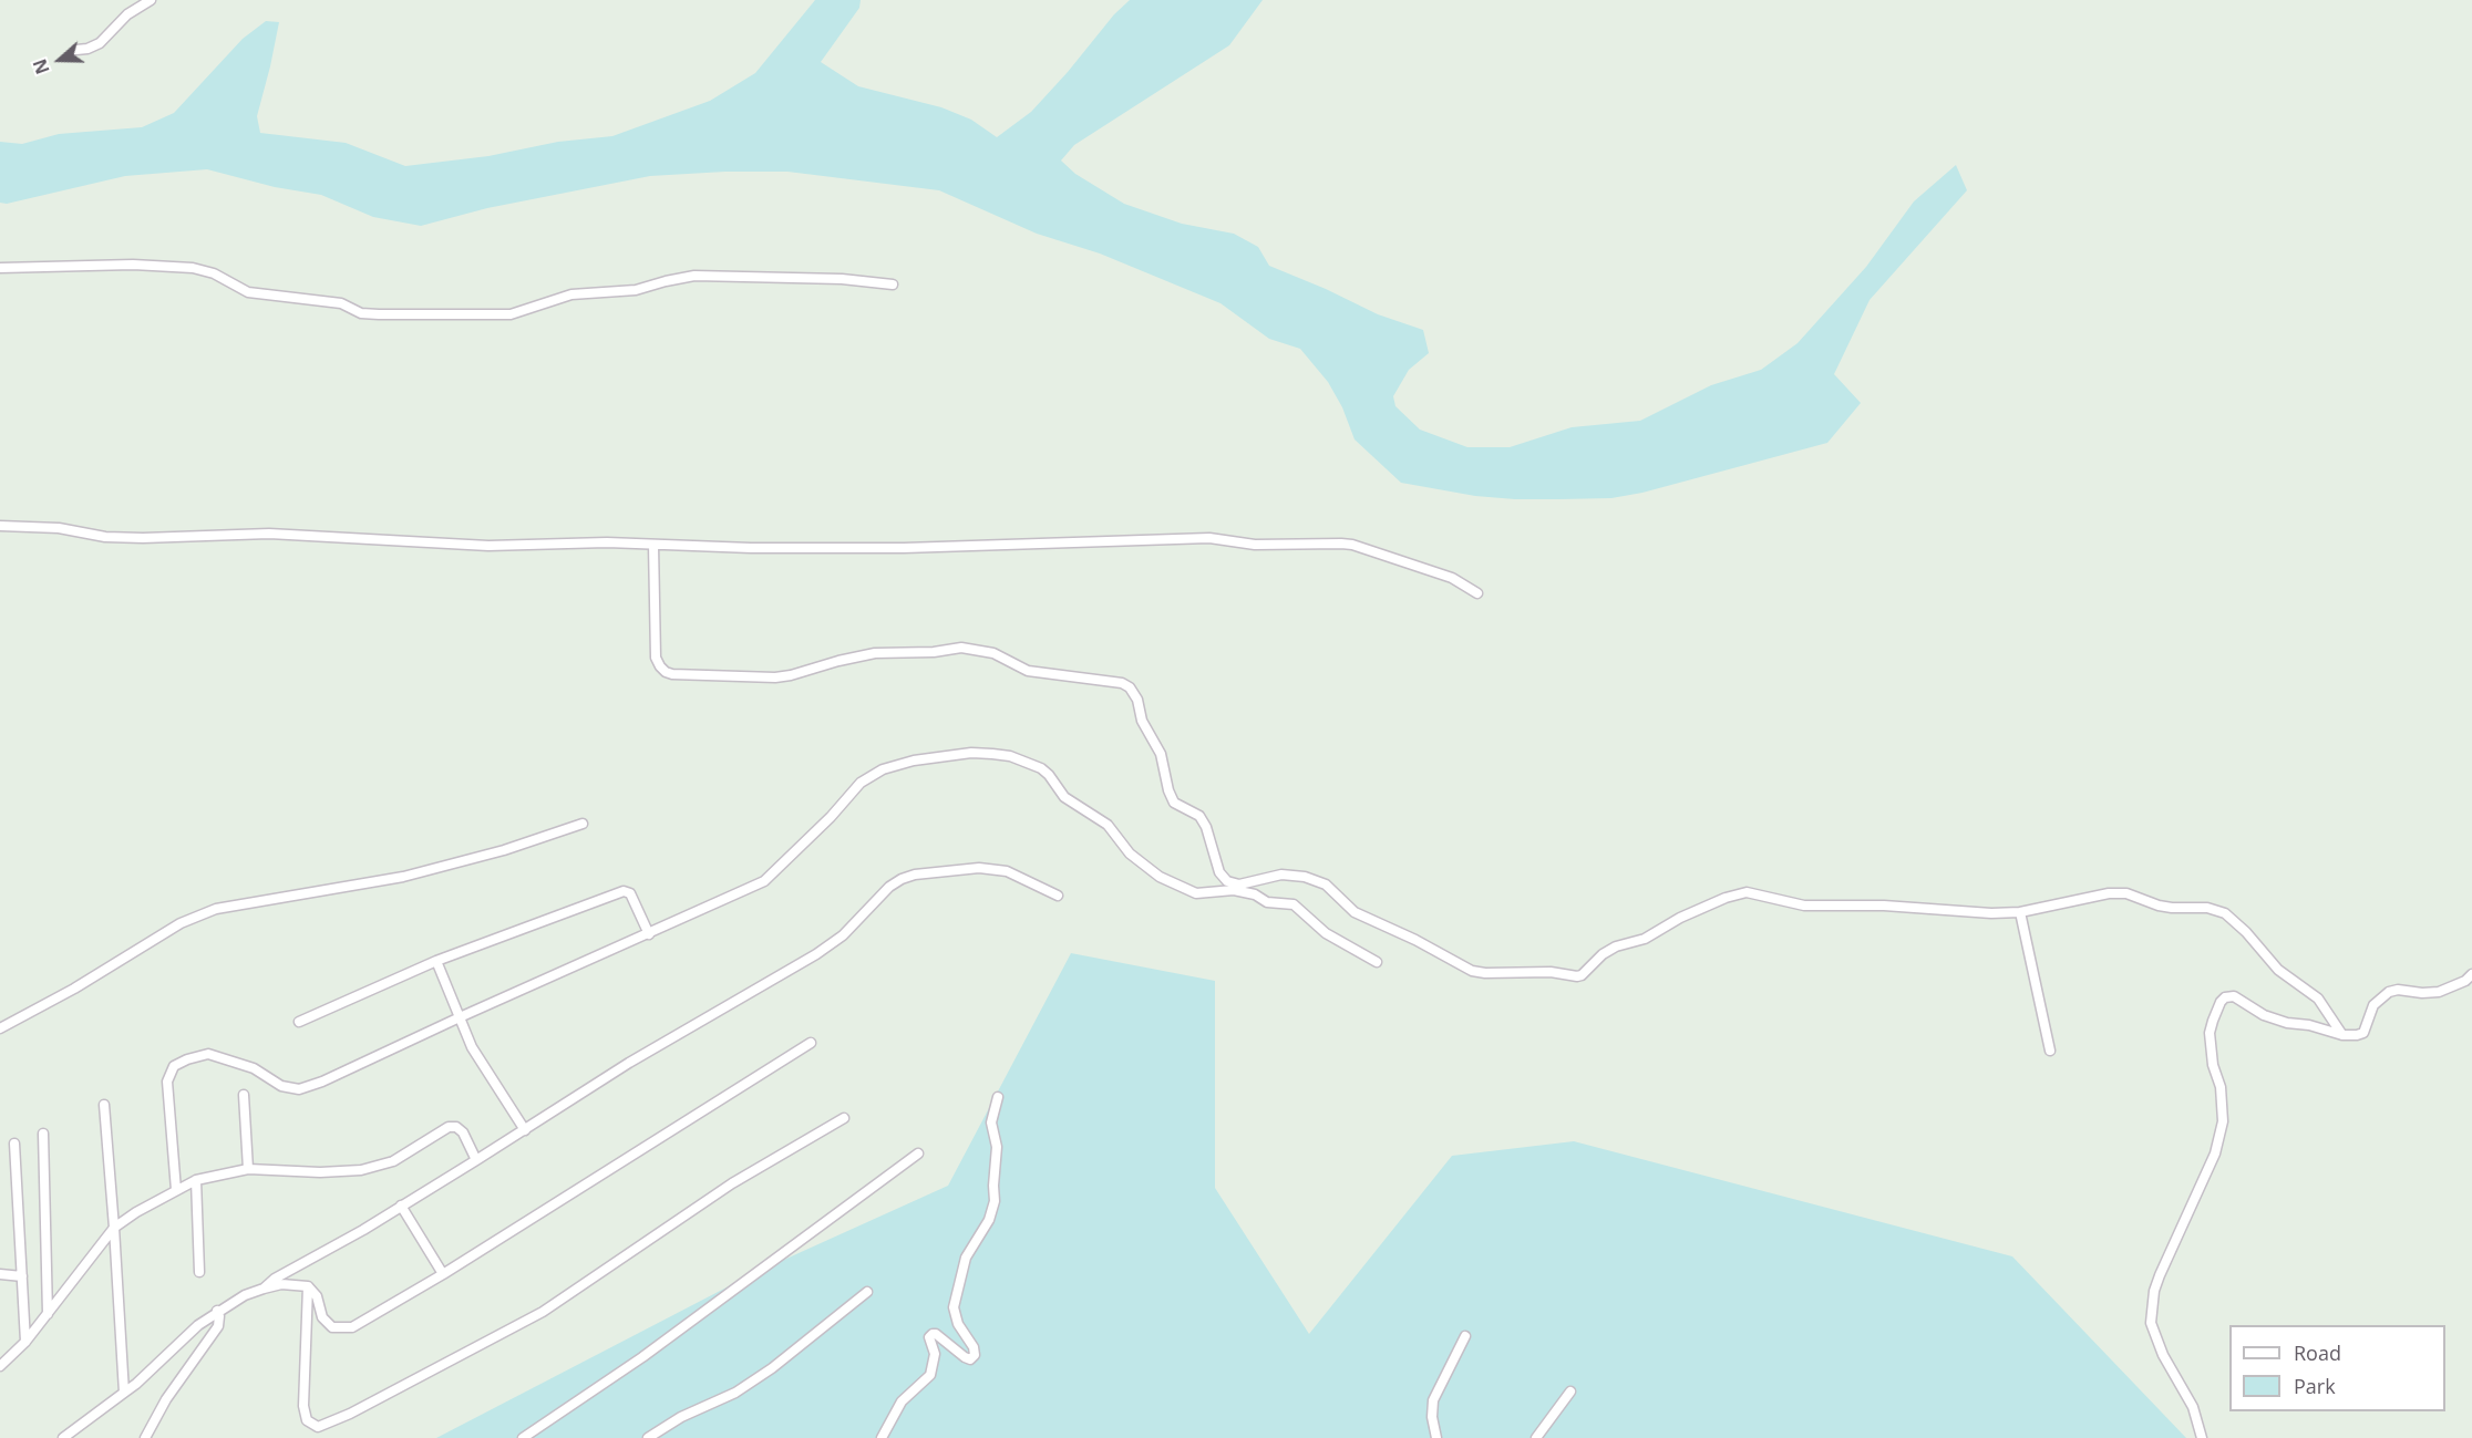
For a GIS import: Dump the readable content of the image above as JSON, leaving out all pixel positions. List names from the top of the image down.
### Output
{
  "legend": ["Road", "Park"],
  "north": "left"
}
